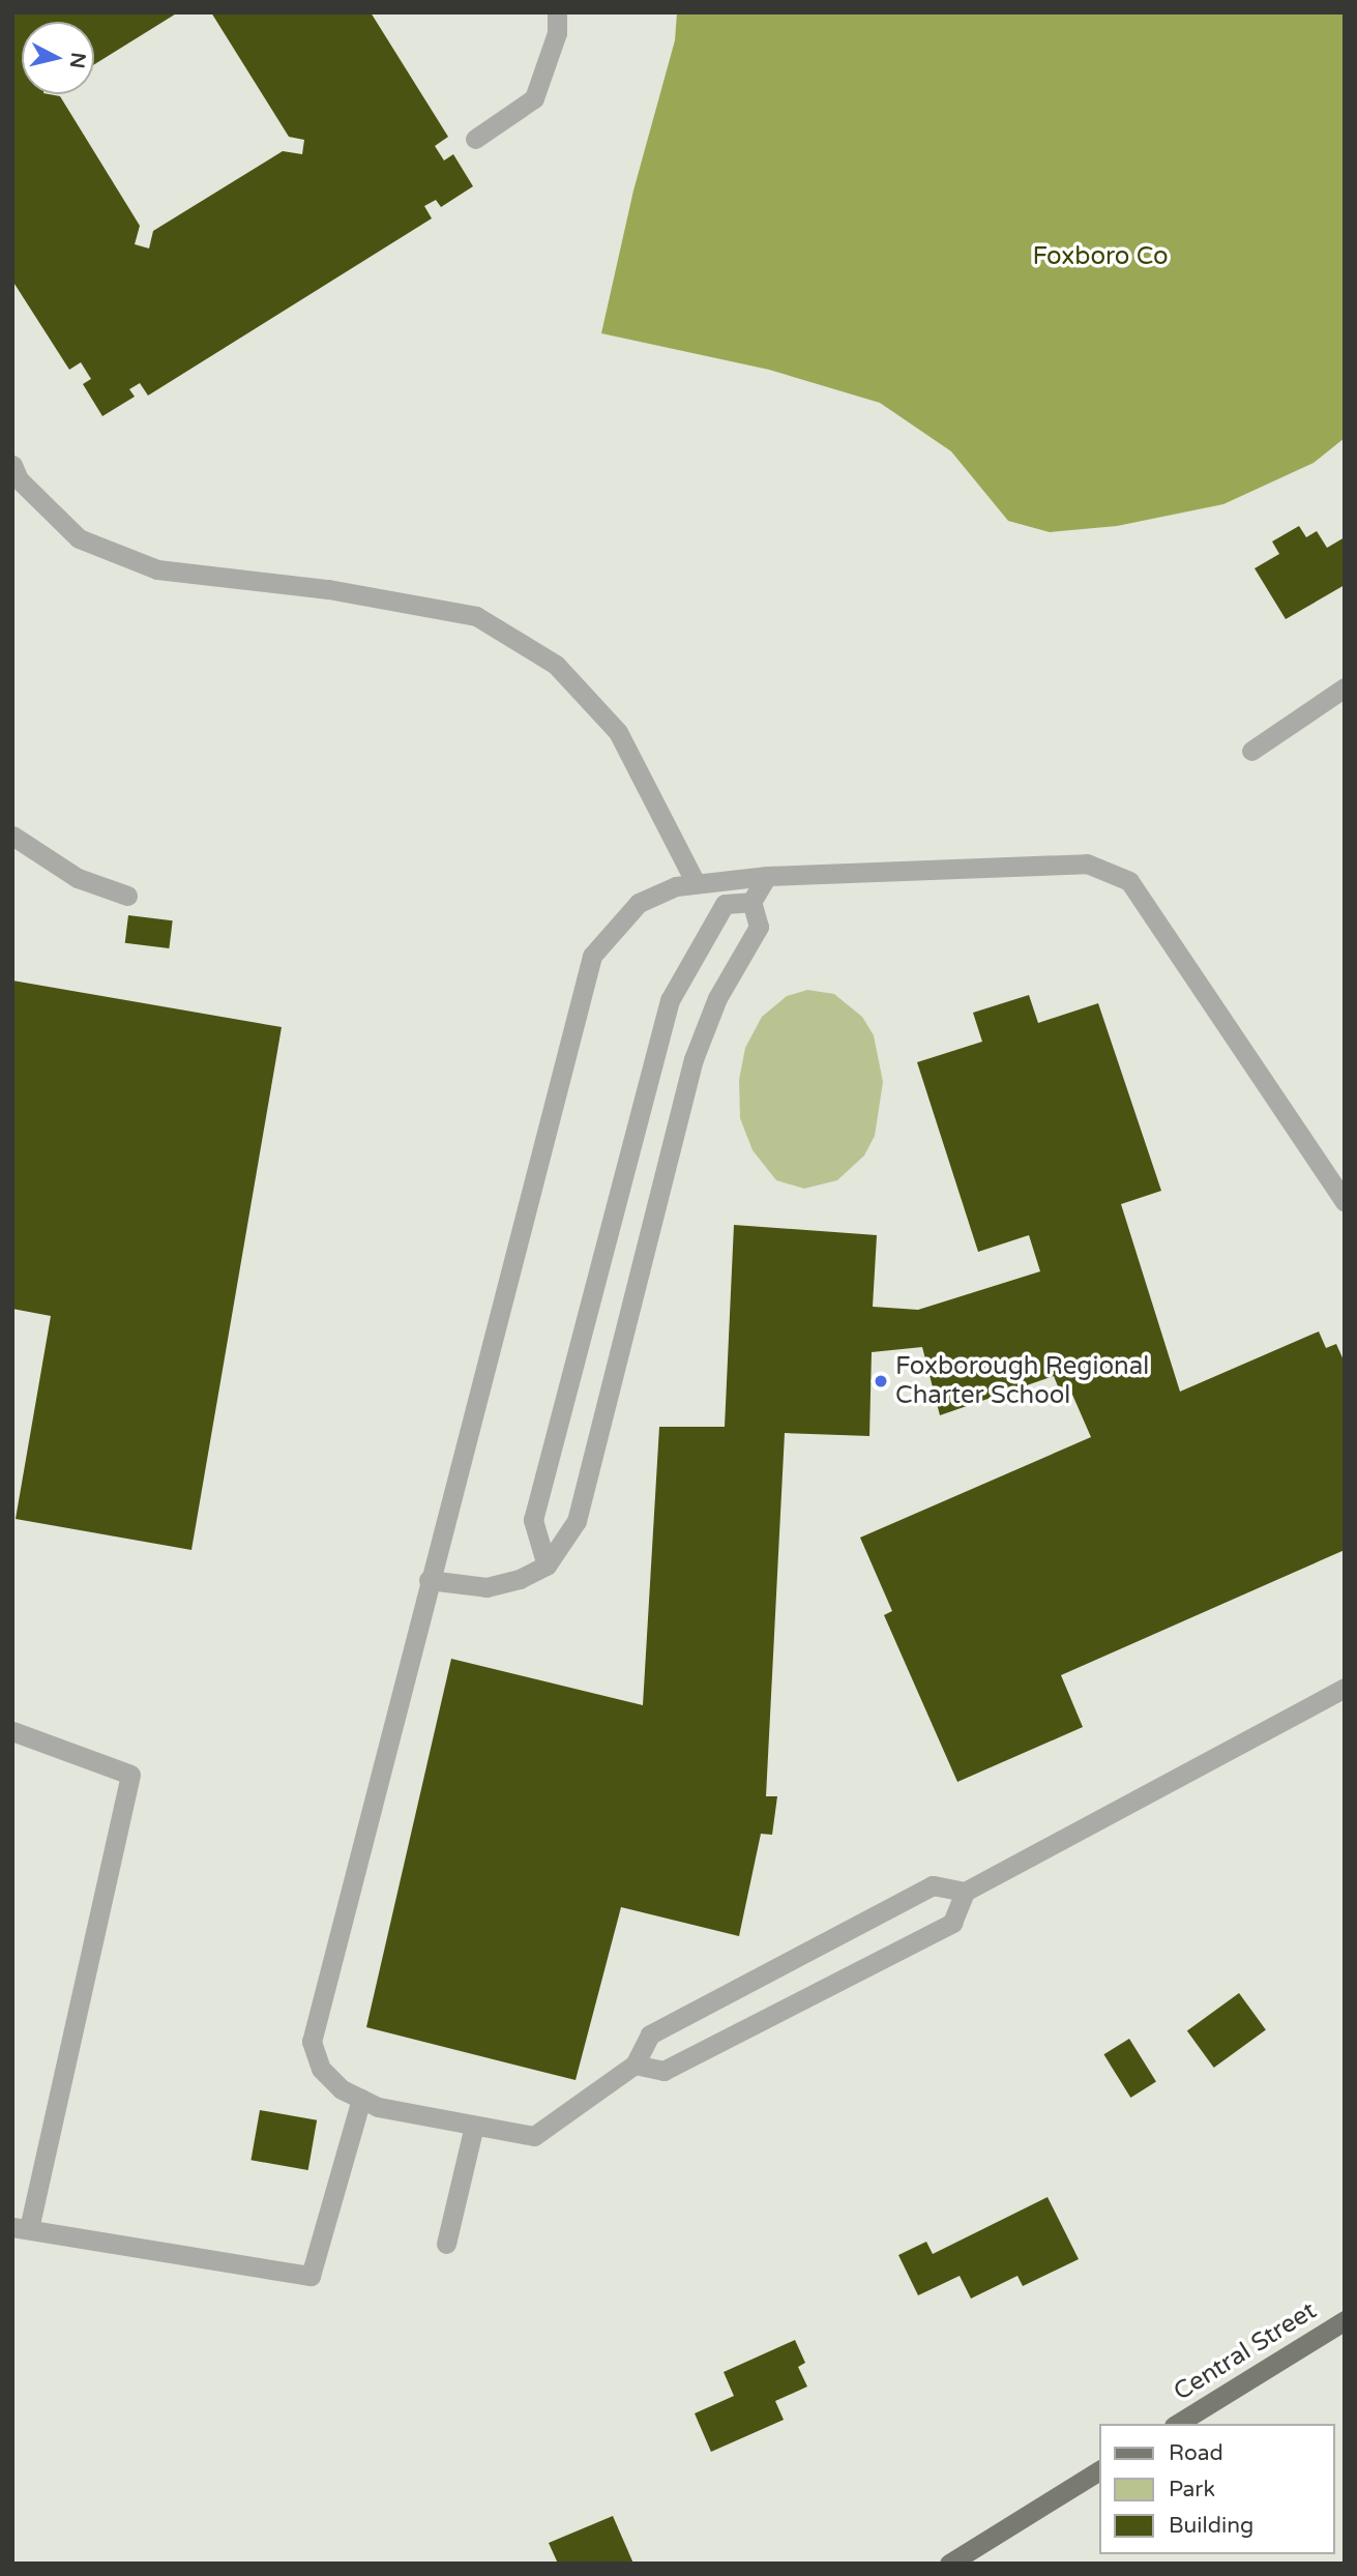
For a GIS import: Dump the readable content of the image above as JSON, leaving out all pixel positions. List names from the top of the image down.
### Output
{
  "streets": {
    "main road": ["Central Street"]
  },
  "parks": ["Foxboro Co"],
  "places": ["Foxborough Regional Charter School"],
  "legend": ["Road", "Park", "Building"],
  "north": "right"
}
